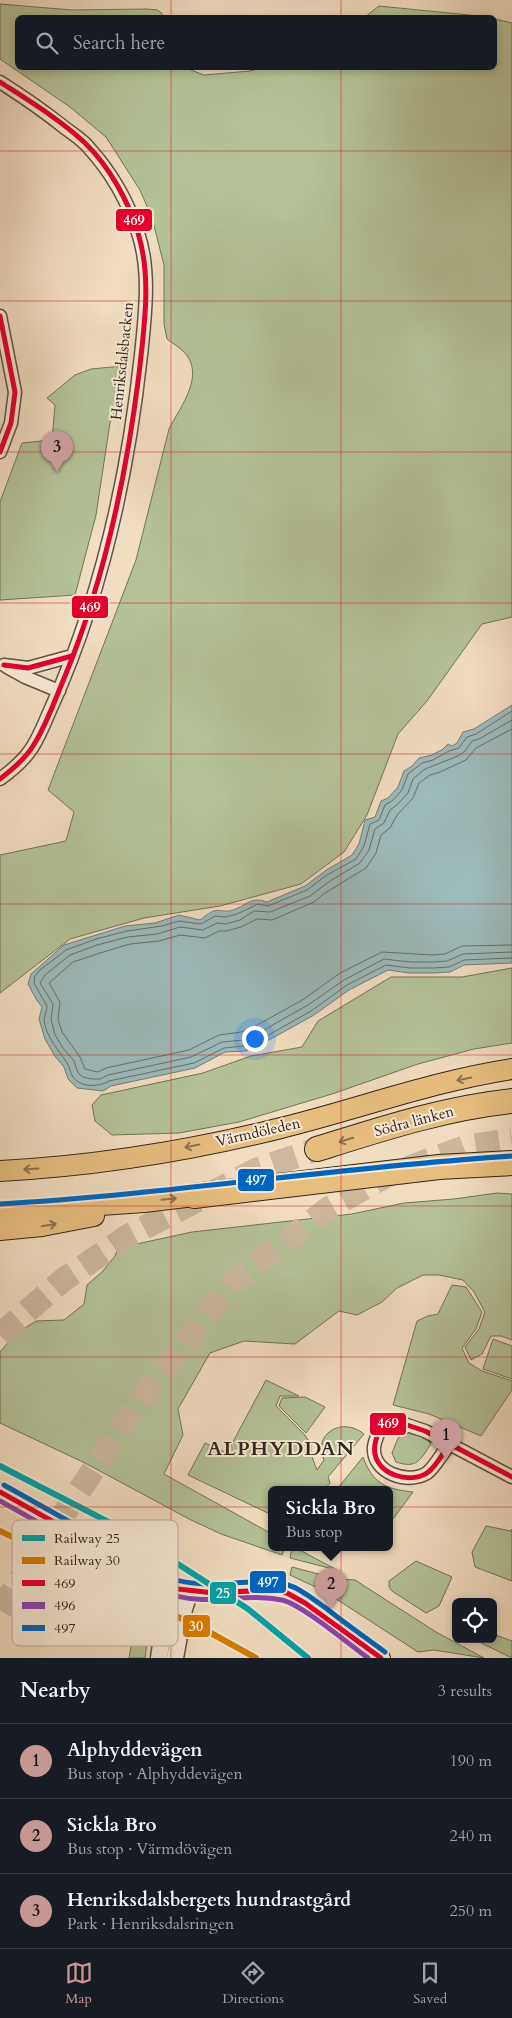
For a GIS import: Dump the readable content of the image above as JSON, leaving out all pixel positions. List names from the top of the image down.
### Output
{
  "streets": {
    "highway": ["Södra länken"],
    "main road": ["Värmdöleden"],
    "street": ["Henriksdalsbacken"]
  },
  "districts": ["ALPHYDDAN"],
  "lines": [
    "transit line 469",
    "transit line 497",
    "rail line 25",
    "transit line 496",
    "rail line 30"
  ],
  "legend": [
    "Railway 25",
    "Railway 30",
    "469",
    "496",
    "497"
  ],
  "page": {
    "search": "Search here",
    "pins": ["3", "1", "2"],
    "popup": ["Sickla Bro", "Bus stop"],
    "heading": ["Nearby", "3 results"],
    "list": [
      {
        "mark": "1",
        "name": "Alphyddevägen",
        "note": "Bus stop · Alphyddevägen",
        "value": "190 m"
      },
      {
        "mark": "2",
        "name": "Sickla Bro",
        "note": "Bus stop · Värmdövägen",
        "value": "240 m"
      },
      {
        "mark": "3",
        "name": "Henriksdalsbergets hundrastgård",
        "note": "Park · Henriksdalsringen",
        "value": "250 m"
      }
    ],
    "nav": ["Map", "Directions", "Saved"]
  }
}
